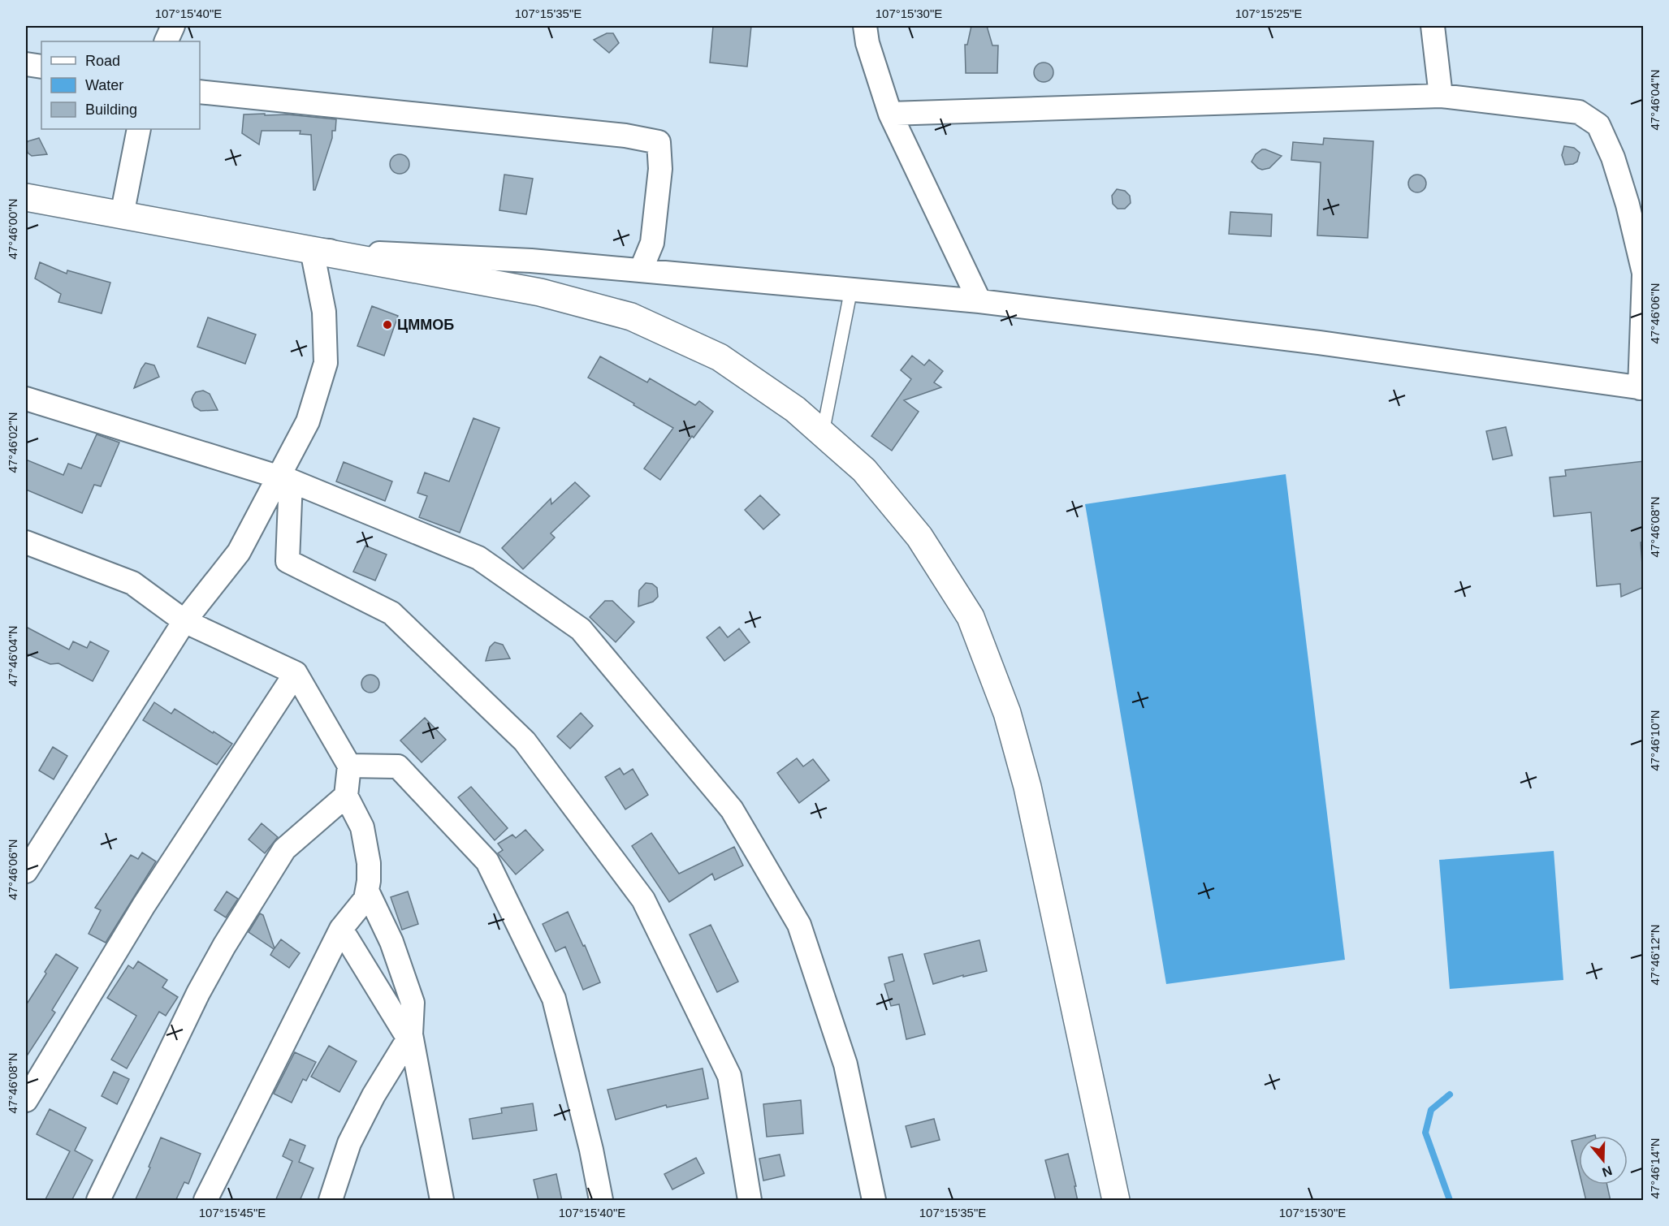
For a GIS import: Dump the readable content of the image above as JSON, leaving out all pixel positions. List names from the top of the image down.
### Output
{
  "places": ["ЦММОБ"],
  "legend": ["Road", "Water", "Building"],
  "north": "bottom",
  "coordinates": [
    "107°15'40\"E",
    "107°15'35\"E",
    "107°15'30\"E",
    "107°15'25\"E",
    "47°46'04\"N",
    "47°46'00\"N",
    "47°46'06\"N",
    "47°46'02\"N",
    "47°46'08\"N",
    "47°46'10\"N",
    "47°46'12\"N",
    "47°46'14\"N",
    "107°15'45\"E"
  ]
}
